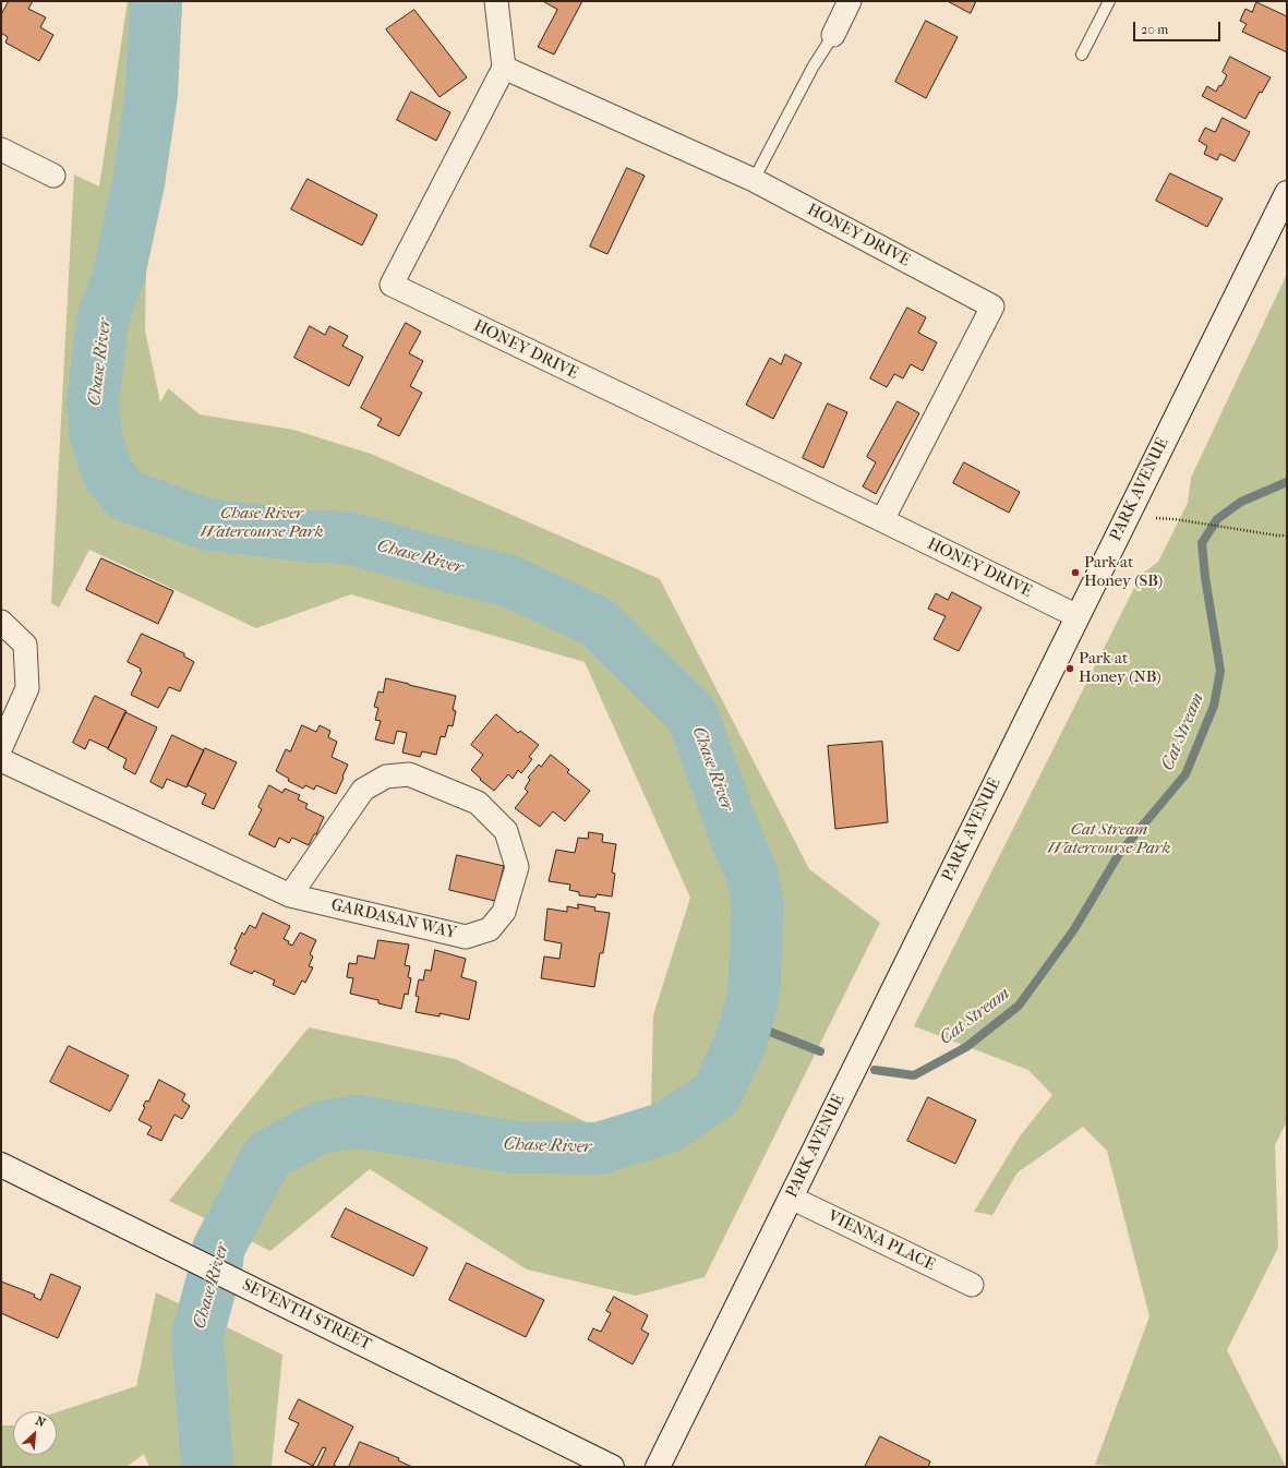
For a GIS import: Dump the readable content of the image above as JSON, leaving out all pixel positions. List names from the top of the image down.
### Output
{
  "streets": {
    "street": [
      "HONEY DRIVE",
      "PARK AVENUE",
      "GARDASAN WAY",
      "VIENNA PLACE",
      "SEVENTH STREET"
    ]
  },
  "crossings": [
    ["HONEY DRIVE", "PARK AVENUE"],
    ["PARK AVENUE", "VIENNA PLACE"]
  ],
  "water": ["Chase River", "Cat Stream"],
  "parks": ["Chase River Watercourse Park", "Cat Stream Watercourse Park"],
  "places": ["Park at Honey (SB)", "Park at Honey (NB)"],
  "scale_bar": "20 m",
  "north": "top right"
}
